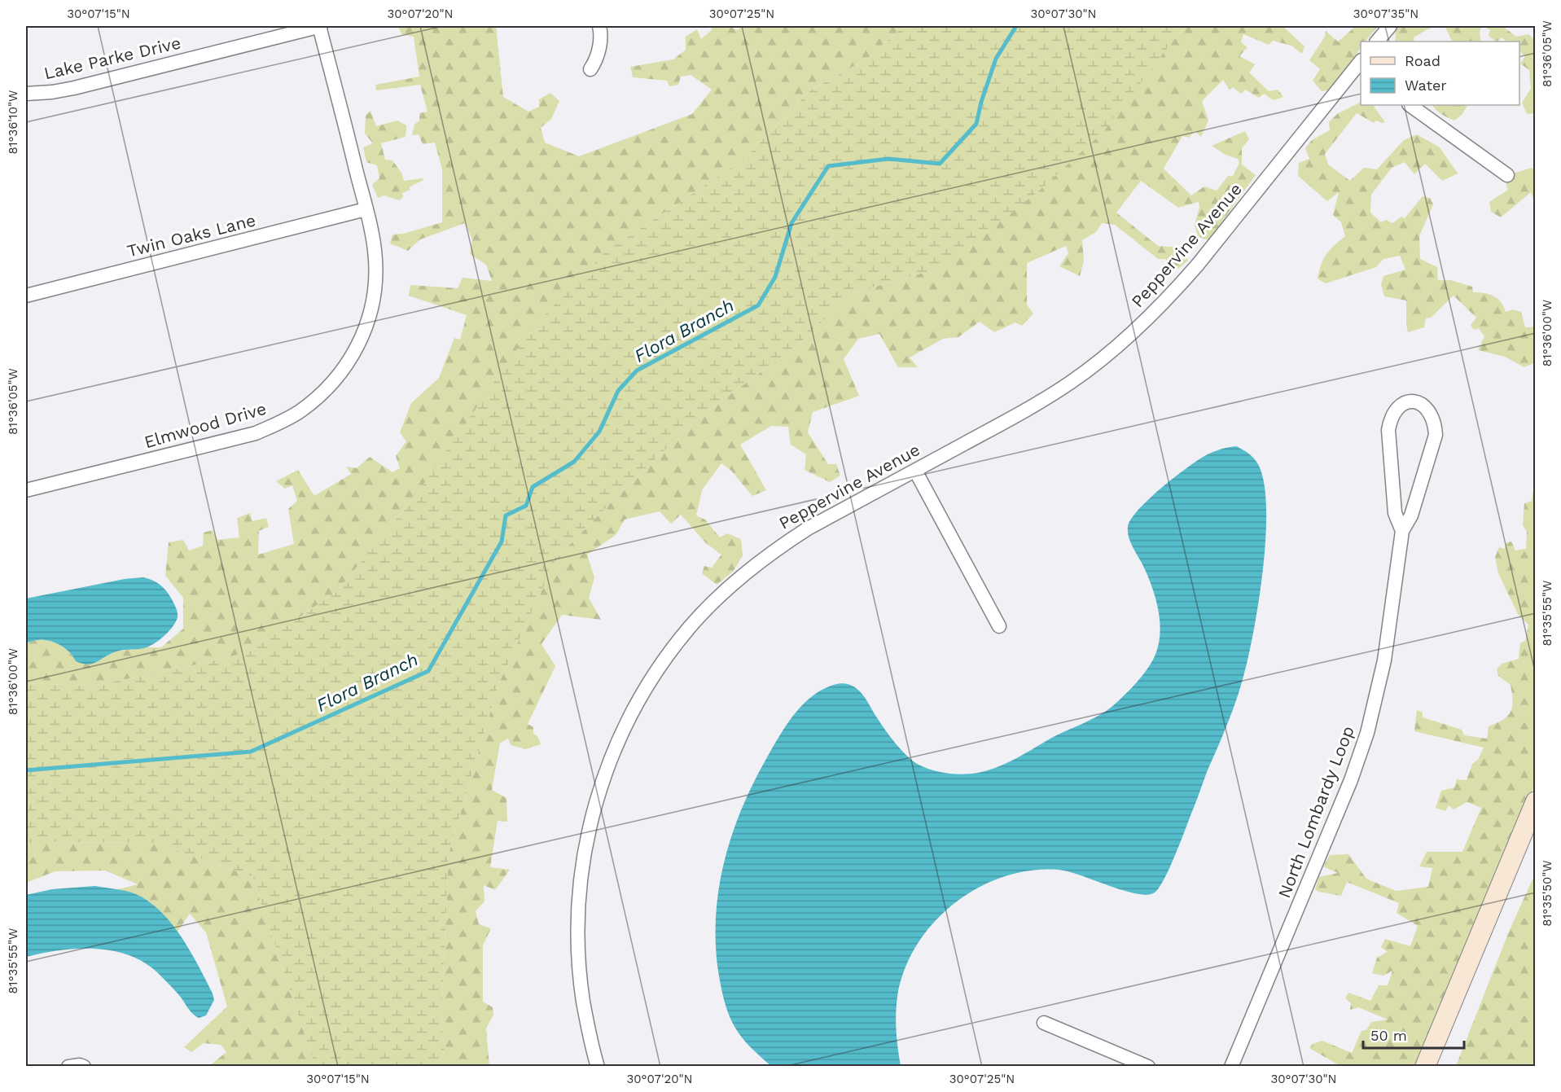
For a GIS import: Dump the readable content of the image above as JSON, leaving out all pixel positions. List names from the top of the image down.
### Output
{
  "streets": {
    "street": [
      "Lake Parke Drive",
      "Twin Oaks Lane",
      "Peppervine Avenue",
      "Elmwood Drive",
      "North Lombardy Loop"
    ]
  },
  "crossings": [
    ["Lake Parke Drive", "Elmwood Drive"],
    ["Twin Oaks Lane", "Elmwood Drive"]
  ],
  "water": ["Flora Branch"],
  "legend": ["Road", "Water"],
  "scale_bar": "50 m",
  "coordinates": [
    "30°07'15\"N",
    "30°07'20\"N",
    "30°07'25\"N",
    "30°07'30\"N",
    "30°07'35\"N",
    "81°36'05\"W",
    "81°36'10\"W",
    "81°36'00\"W",
    "81°35'55\"W",
    "81°35'50\"W"
  ]
}
